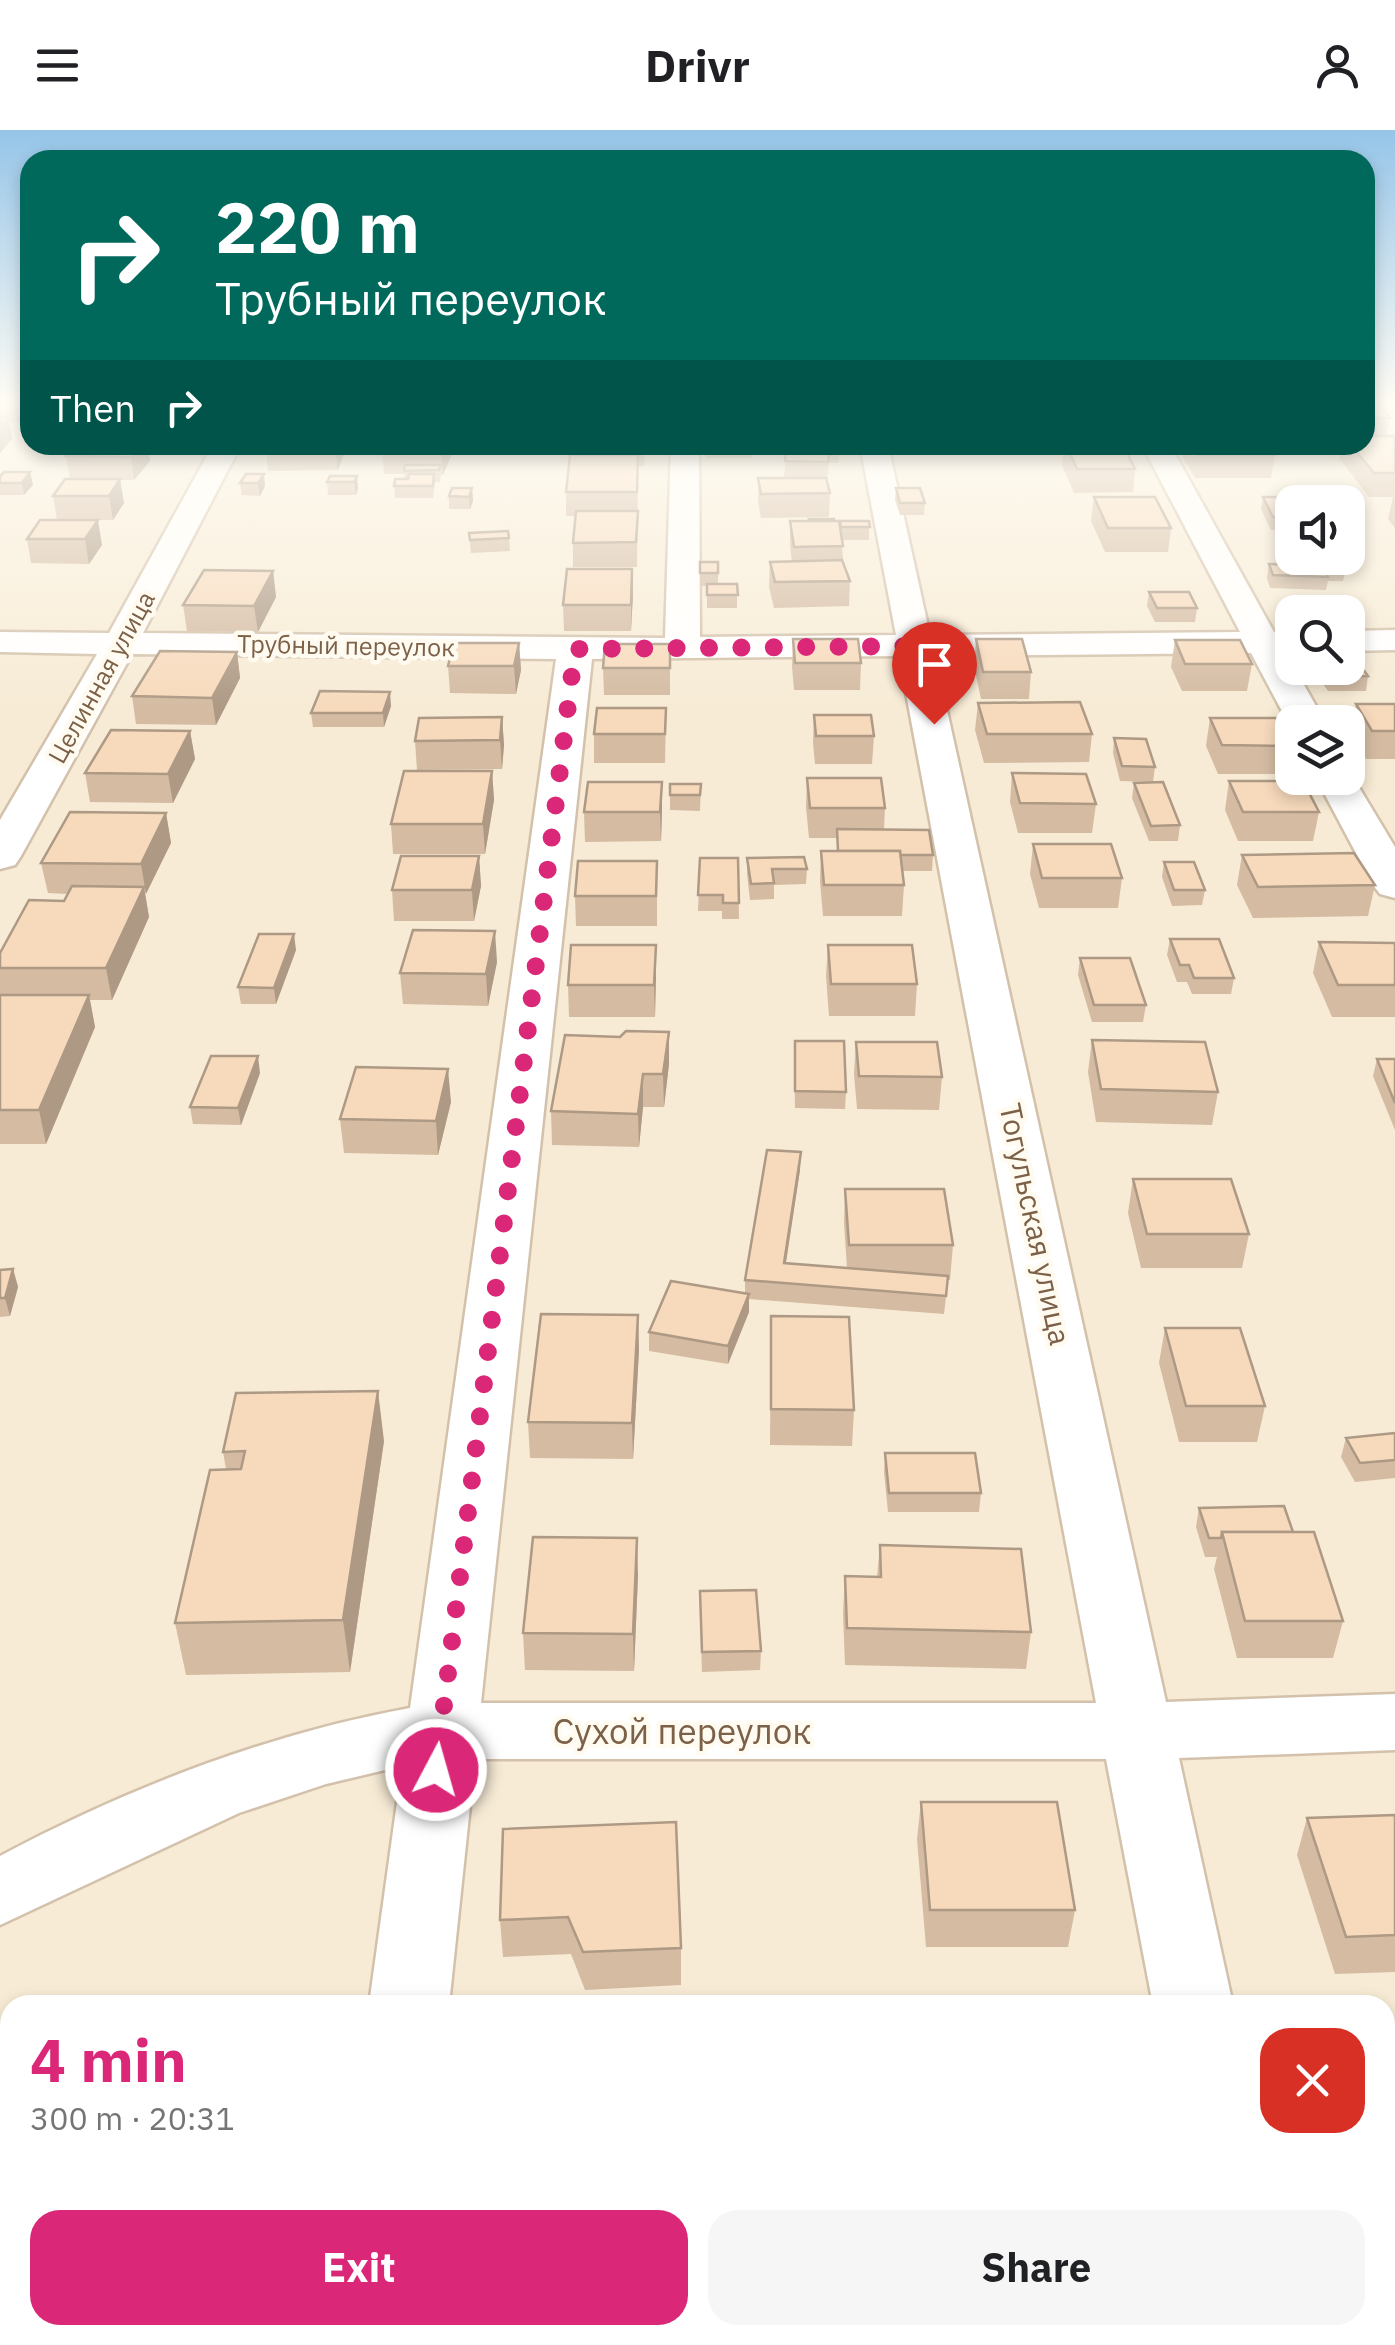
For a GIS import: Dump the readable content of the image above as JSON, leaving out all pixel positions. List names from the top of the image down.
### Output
{
  "streets": {
    "street": [
      "Трубный переулок",
      "Целинная улица",
      "Тогульская улица",
      "Сухой переулок"
    ]
  },
  "crossings": [
    ["Трубный переулок", "Целинная улица"],
    ["Трубный переулок", "Тогульская улица"],
    ["Тогульская улица", "Сухой переулок"]
  ],
  "page": {
    "header": "Drivr",
    "turn": ["220 m", "Трубный переулок"],
    "then": "Then",
    "heading": ["4 min", "300 m · 20:31"],
    "buttons": ["Exit", "Share"]
  }
}
